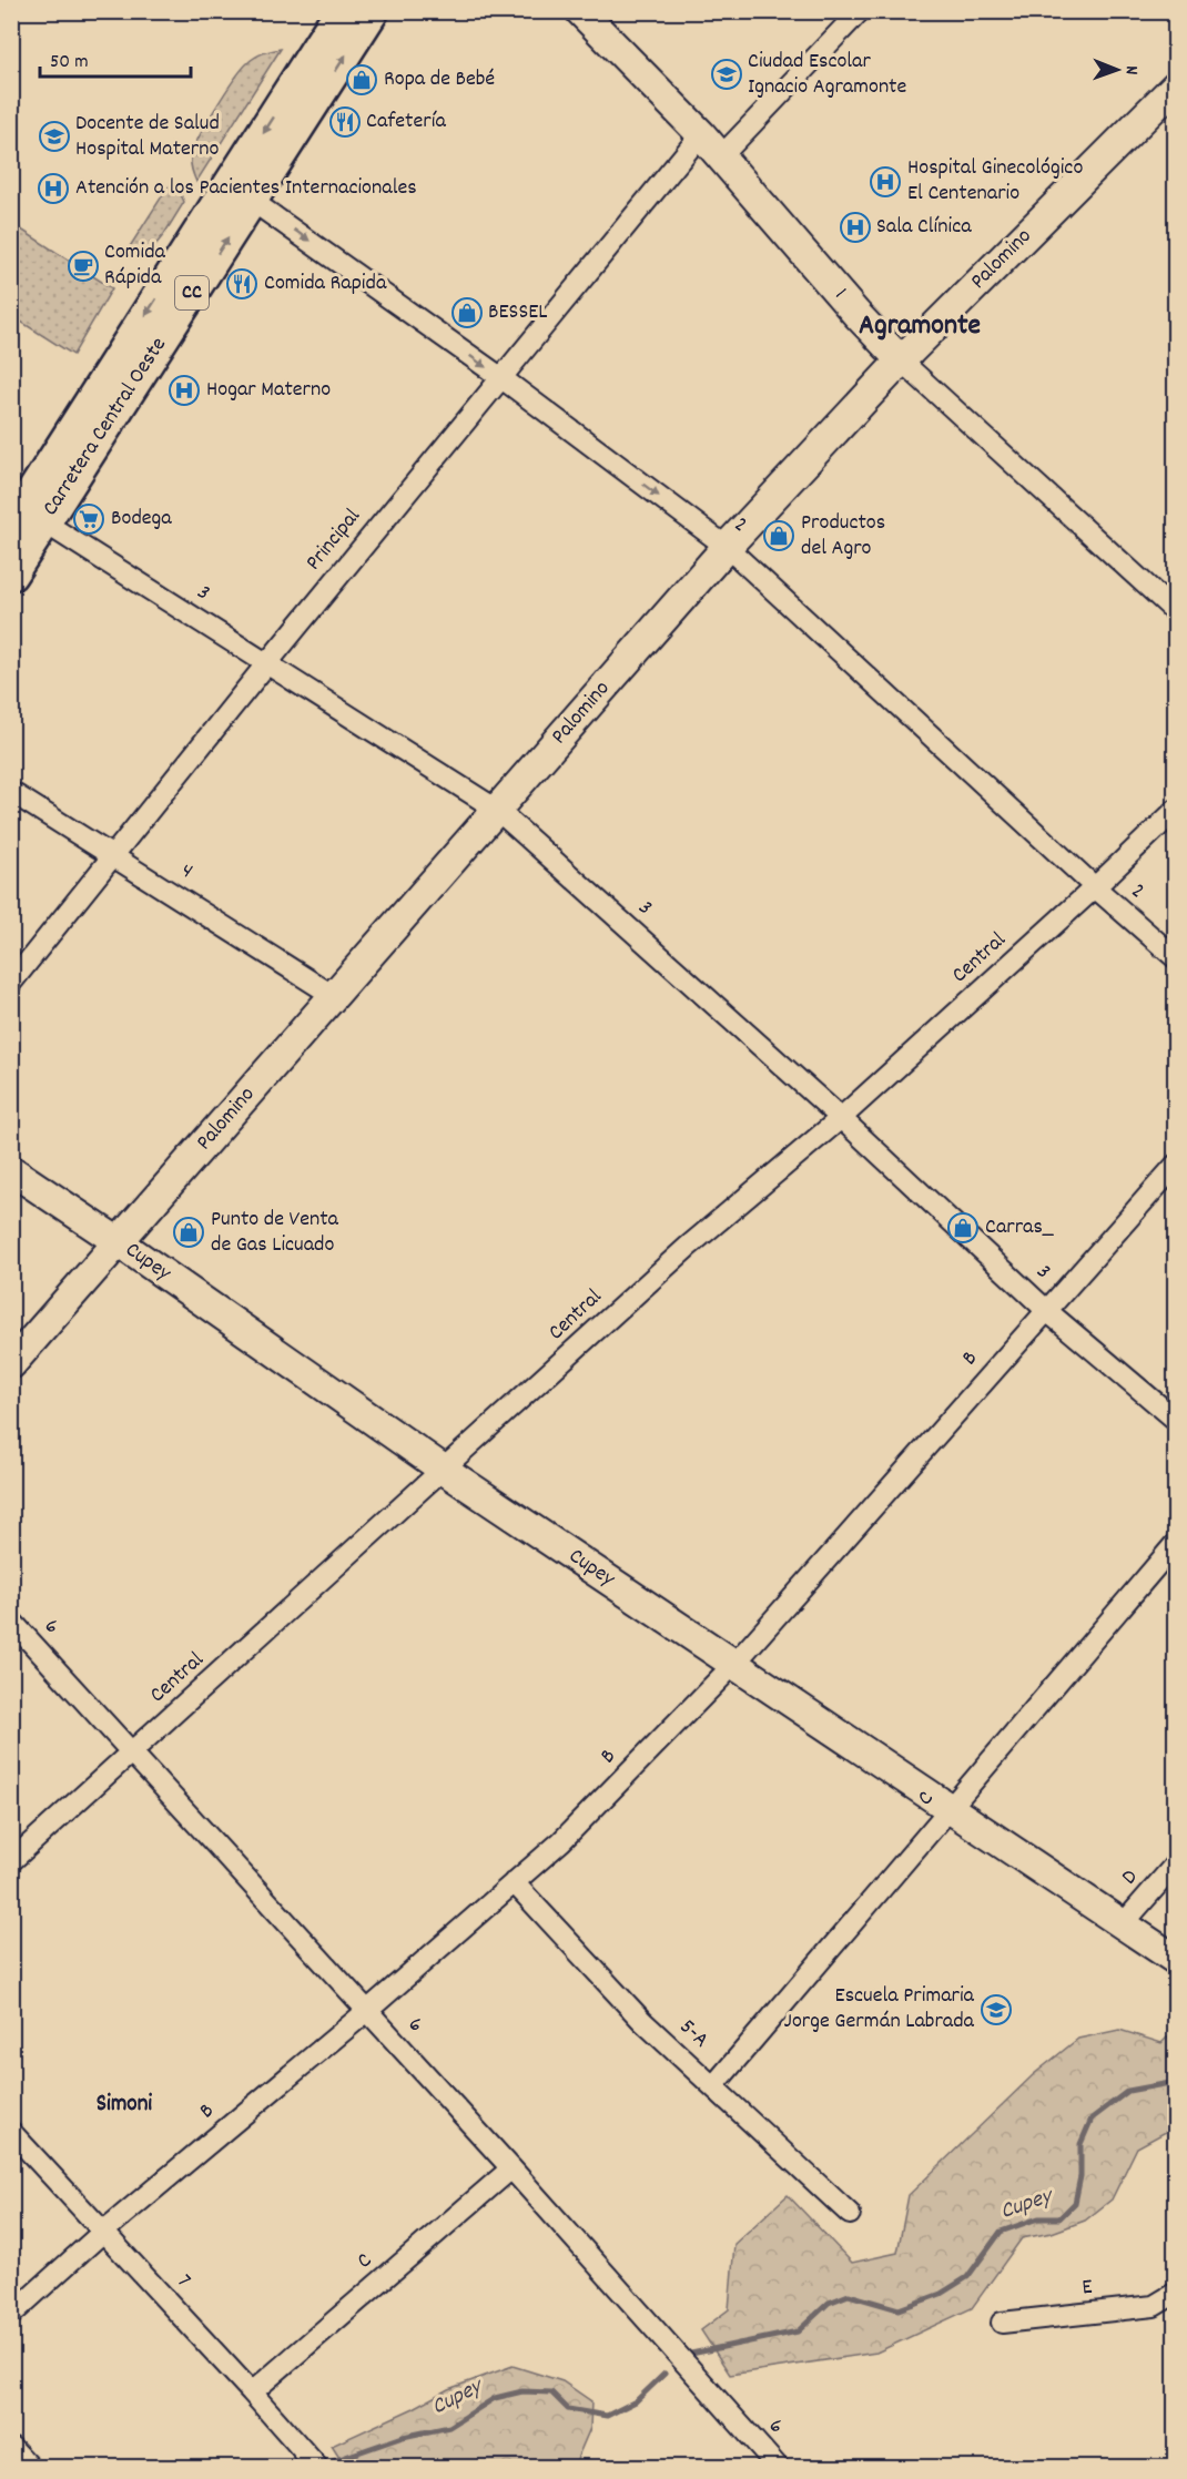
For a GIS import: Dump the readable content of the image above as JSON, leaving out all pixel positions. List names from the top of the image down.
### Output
{
  "streets": {
    "main road": ["CC", "Carretera Central Oeste"],
    "street": [
      "Palomino",
      "1",
      "2",
      "Principal",
      "3",
      "4",
      "Central",
      "Cupey",
      "B",
      "6",
      "C",
      "D",
      "5-A",
      "7",
      "E"
    ]
  },
  "crossings": [
    ["Palomino", "1"],
    ["Palomino", "2"],
    ["Palomino", "3"],
    ["Palomino", "4"],
    ["Palomino", "Cupey"],
    ["1", "Principal"],
    ["Carretera Central Oeste", "2"],
    ["Carretera Central Oeste", "3"],
    ["2", "Principal"],
    ["2", "Central"],
    ["Principal", "3"],
    ["Principal", "4"],
    ["3", "Central"],
    ["3", "B"],
    ["Central", "Cupey"],
    ["Central", "6"],
    ["Cupey", "B"],
    ["Cupey", "C"],
    ["Cupey", "D"],
    ["B", "6"],
    ["B", "5-A"],
    ["B", "7"],
    ["6", "C"],
    ["C", "5-A"],
    ["C", "7"]
  ],
  "one_way": ["2"],
  "districts": ["Agramonte", "Simoni"],
  "water": ["Cupey"],
  "places": {
    "school or university": ["Ciudad Escolar Ignacio Agramonte", "Docente de Salud Hospital Materno", "Escuela Primaria Jorge Germán Labrada"],
    "shop": [
      "Ropa de Bebé",
      "BESSEL",
      "Productos del Agro",
      "Carras_",
      "Punto de Venta de Gas Licuado"
    ],
    "restaurant": ["Cafetería", "Comida Rapida"],
    "hospital": [
      "Hospital Ginecológico El Centenario",
      "Atención a los Pacientes Internacionales",
      "Sala Clínica",
      "Hogar Materno"
    ],
    "cafe": ["Comida Rápida"],
    "supermarket": ["Bodega"]
  },
  "scale_bar": "50 m",
  "north": "right"
}
